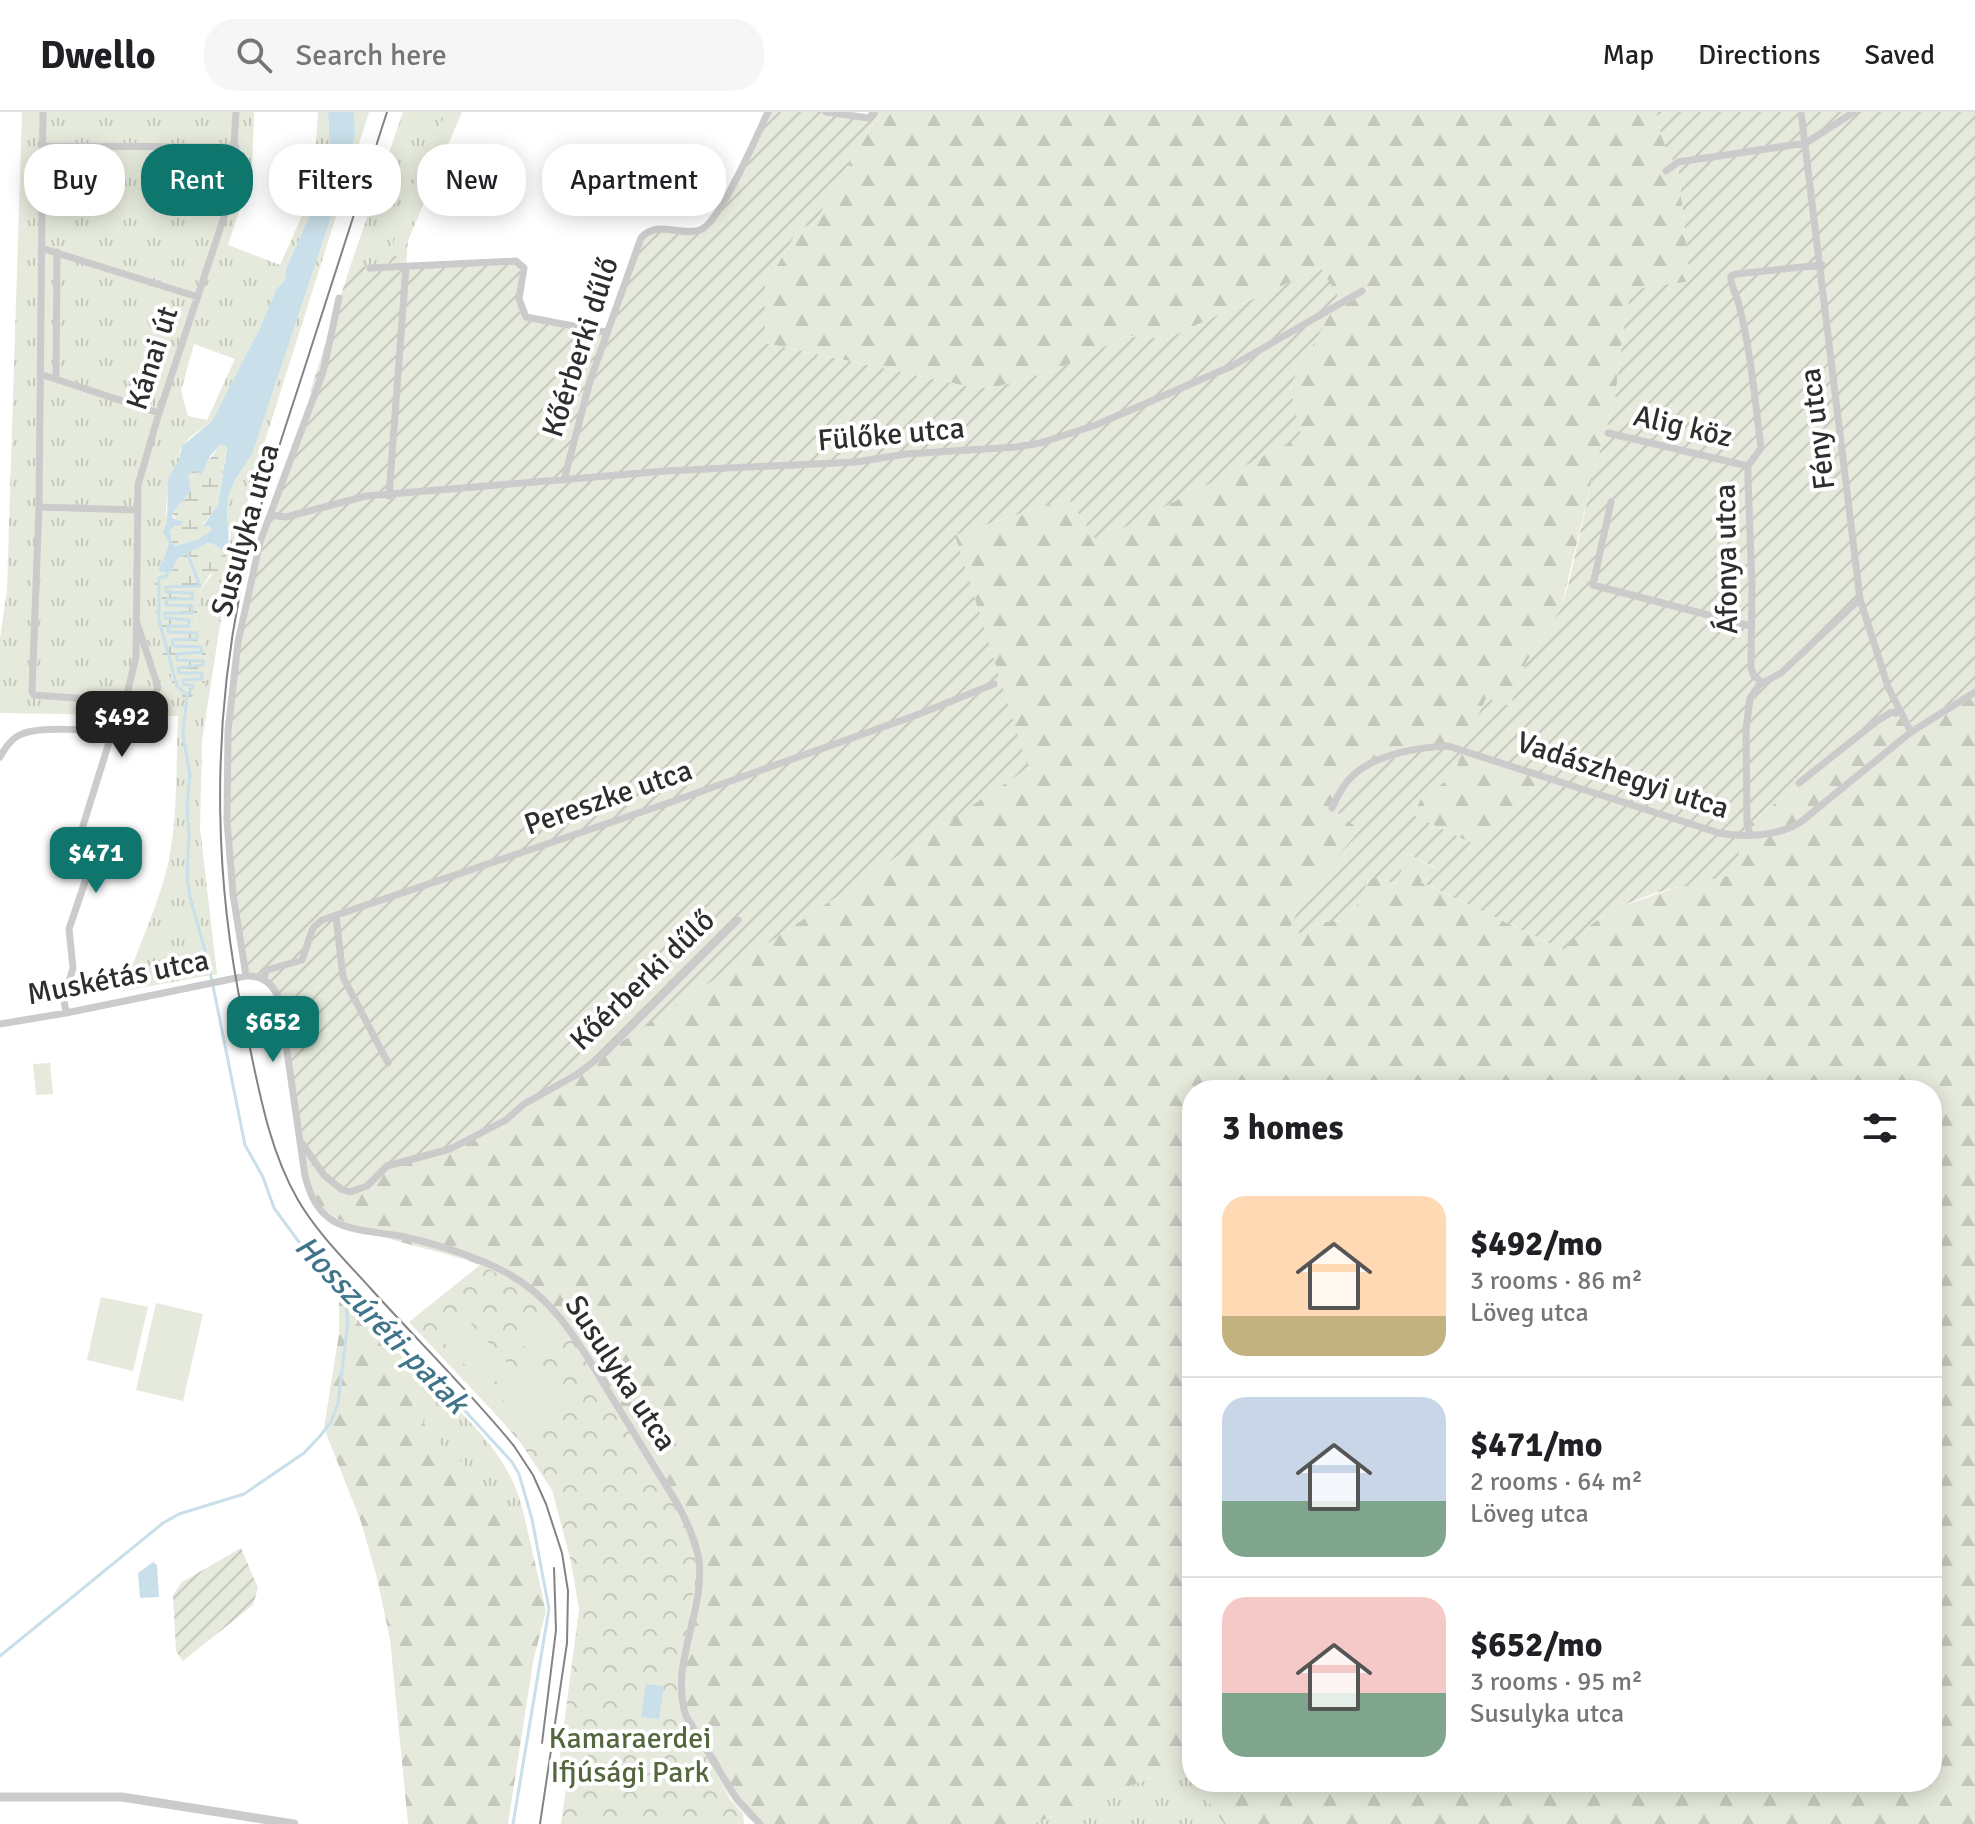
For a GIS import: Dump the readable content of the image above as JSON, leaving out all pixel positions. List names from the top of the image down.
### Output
{
  "streets": {
    "street": [
      "Kőérberki dűlő",
      "Kánai út",
      "Alig köz",
      "Fény utca",
      "Fülőke utca",
      "Susulyka utca",
      "Áfonya utca",
      "Vadászhegyi utca",
      "Pereszke utca",
      "Muskétás utca"
    ]
  },
  "crossings": [
    ["Kőérberki dűlő", "Fülőke utca"],
    ["Kőérberki dűlő", "Susulyka utca"],
    ["Alig köz", "Áfonya utca"],
    ["Fény utca", "Áfonya utca"],
    ["Fény utca", "Vadászhegyi utca"],
    ["Fülőke utca", "Susulyka utca"],
    ["Susulyka utca", "Pereszke utca"],
    ["Susulyka utca", "Muskétás utca"]
  ],
  "water": ["Hosszúréti-patak"],
  "parks": ["Kamaraerdei Ifjúsági Park"],
  "page": {
    "header": "Dwello",
    "search": "Search here",
    "nav": ["Map", "Directions", "Saved"],
    "chip": [
      "Buy",
      "Rent",
      "Filters",
      "New",
      "Apartment"
    ],
    "price": ["$492", "$471", "$652"],
    "heading": "3 homes",
    "list": [
      {
        "name": "$492/mo",
        "note": "3 rooms · 86 m² · Löveg utca"
      },
      {
        "name": "$471/mo",
        "note": "2 rooms · 64 m² · Löveg utca"
      },
      {
        "name": "$652/mo",
        "note": "3 rooms · 95 m² · Susulyka utca"
      }
    ]
  }
}
